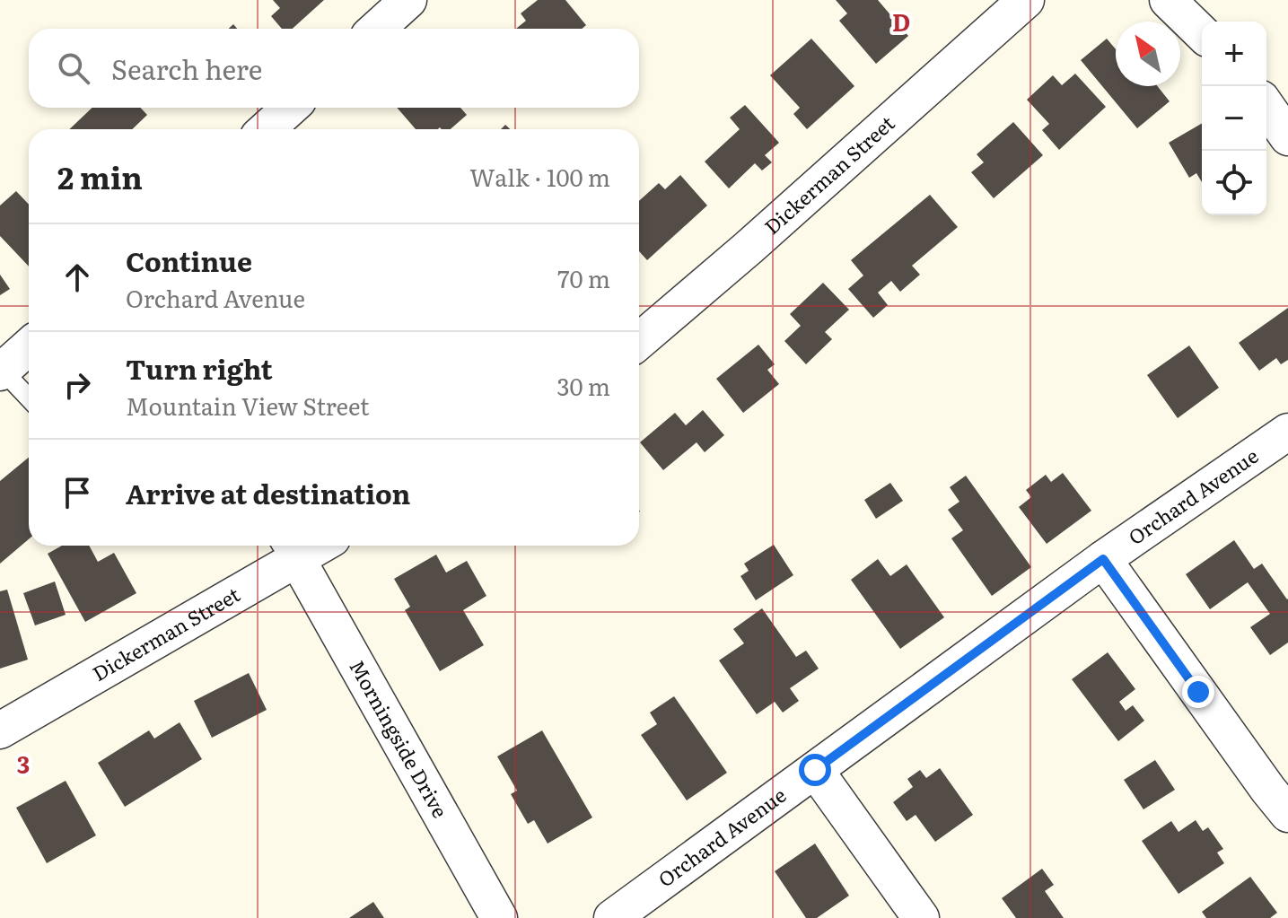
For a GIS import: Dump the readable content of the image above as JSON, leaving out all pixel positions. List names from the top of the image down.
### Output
{
  "streets": {
    "street": ["Dickerman Street", "Orchard Avenue", "Morningside Drive"]
  },
  "crossings": [
    ["Dickerman Street", "Morningside Drive"]
  ],
  "north": "top left",
  "page": {
    "map_buttons": ["+", "−"],
    "search": "Search here",
    "heading": ["2 min", "Walk · 100 m"],
    "list": [
      ["Continue", "Orchard Avenue", "70 m"],
      ["Turn right", "Mountain View Street", "30 m"],
      "Arrive at destination"
    ]
  },
  "grid": {
    "columns": ["D"],
    "rows": ["3"]
  }
}
